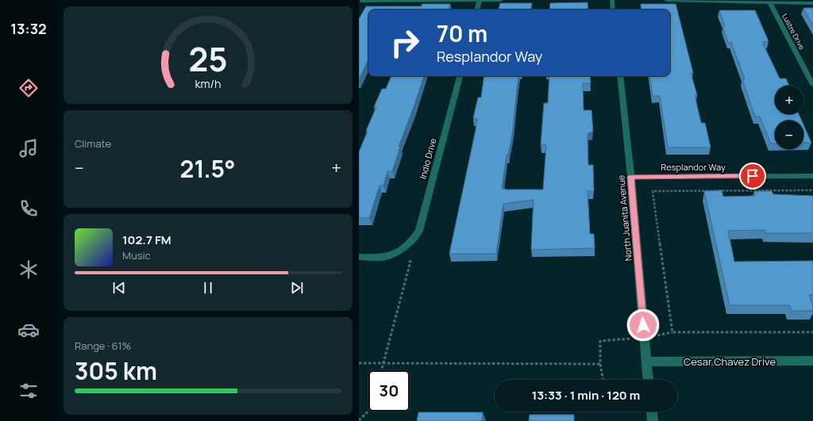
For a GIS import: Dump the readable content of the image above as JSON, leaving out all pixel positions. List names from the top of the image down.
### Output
{
  "streets": {
    "street": [
      "Lustre Drive",
      "Indio Drive",
      "Resplandor Way",
      "North Juanita Avenue",
      "Cesar Chavez Drive"
    ]
  },
  "crossings": [
    ["Resplandor Way", "North Juanita Avenue"],
    ["North Juanita Avenue", "Cesar Chavez Drive"]
  ],
  "page": {
    "tabs": "13:32",
    "turn": ["70 m", "Resplandor Way"],
    "map_buttons": ["+", "−"],
    "tile": [
      "Climate",
      ["Range · 61%", "305 km"]
    ],
    "heat": ["−", "21.5°", "+"],
    "song": ["102.7 FM", "Music"],
    "limit": "30",
    "trip": "13:33 · 1 min · 120 m",
    "gauge": ["25", "km/h"]
  }
}
